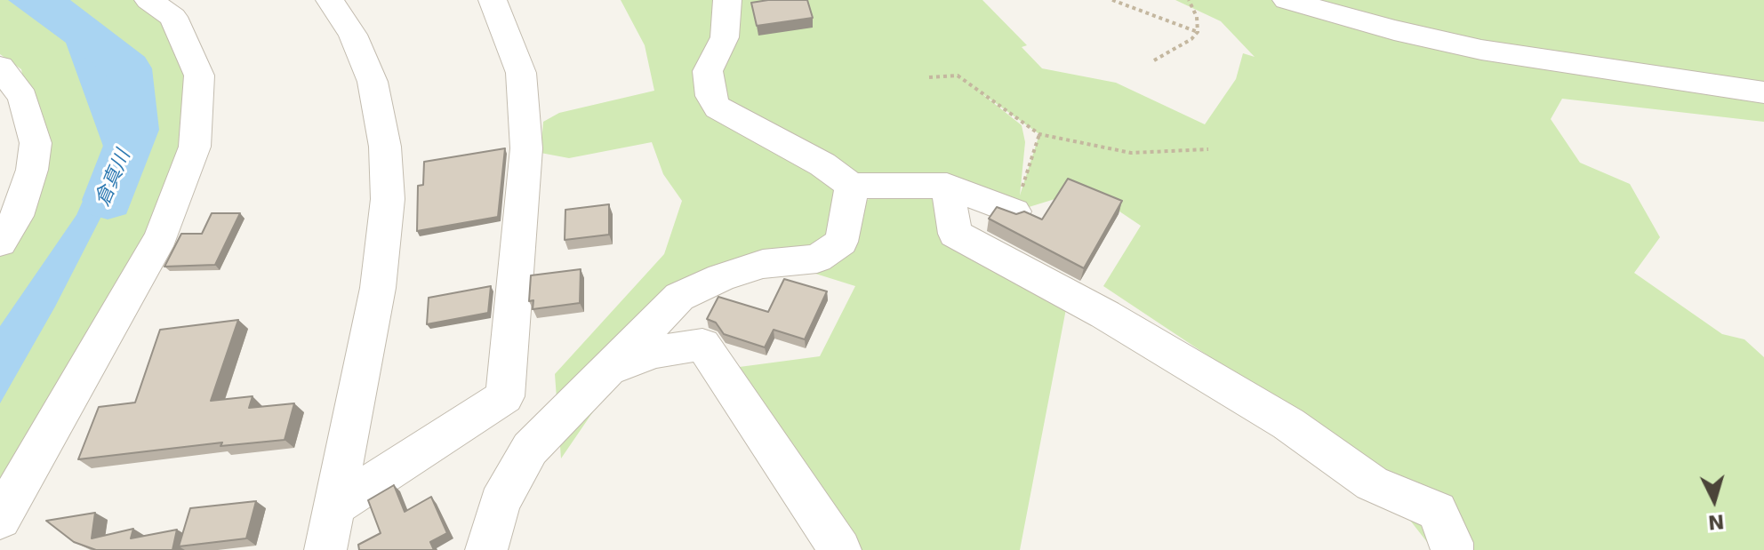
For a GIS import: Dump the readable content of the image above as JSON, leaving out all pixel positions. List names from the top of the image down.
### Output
{
  "water": ["倉真川"],
  "north": "bottom"
}
